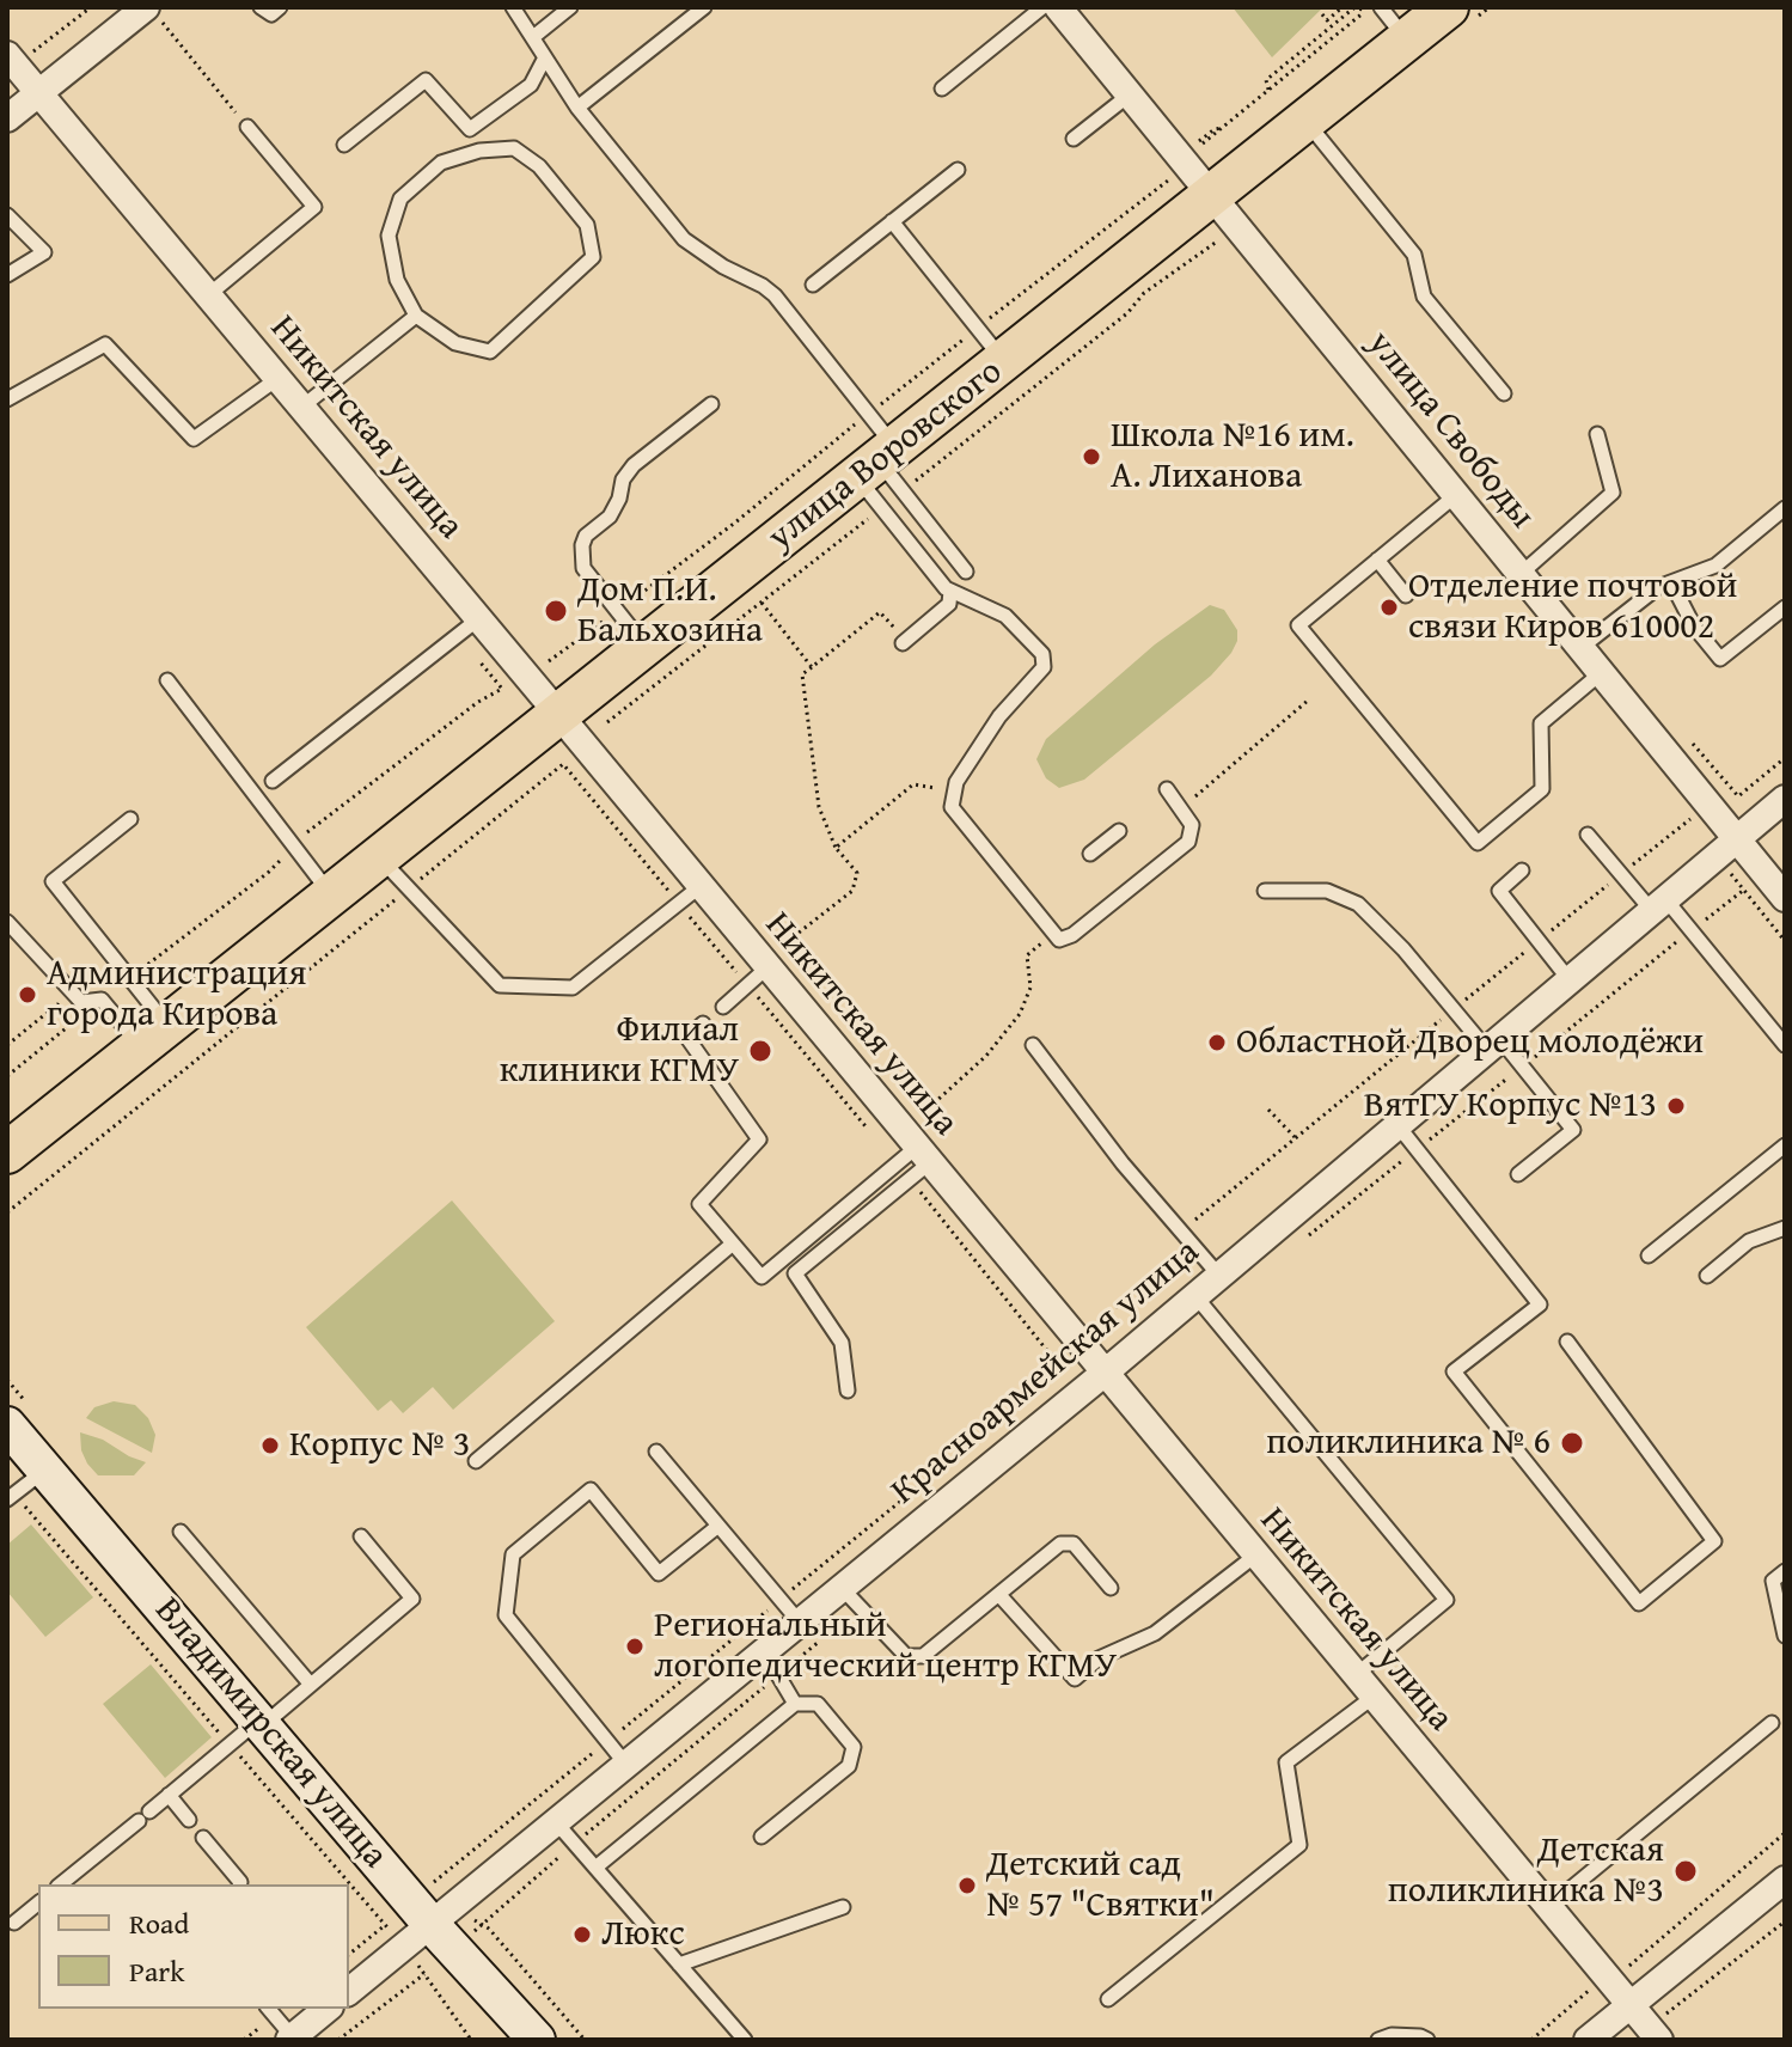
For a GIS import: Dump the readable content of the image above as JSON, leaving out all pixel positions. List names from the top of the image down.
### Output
{
  "streets": {
    "main road": ["улица Воровского", "Владимирская улица"],
    "street": ["Никитская улица", "улица Свободы", "Красноармейская улица"]
  },
  "crossings": [
    ["Никитская улица", "улица Воровского"],
    ["Никитская улица", "Красноармейская улица"],
    ["улица Свободы", "улица Воровского"],
    ["улица Свободы", "Красноармейская улица"],
    ["Красноармейская улица", "Владимирская улица"]
  ],
  "places": [
    "Школа №16 им. А. Лиханова",
    "Отделение почтовой связи Киров 610002",
    "Дом П.И. Бальхозина",
    "Администрация города Кирова",
    "Областной Дворец молодёжи",
    "Филиал клиники КГМУ",
    "ВятГУ Корпус №13",
    "поликлиника № 6",
    "Корпус № 3",
    "Региональный логопедический центр КГМУ",
    "Детская поликлиника №3",
    "Детский сад № 57 \"Святки\"",
    "Люкс"
  ],
  "legend": ["Road", "Park"]
}
